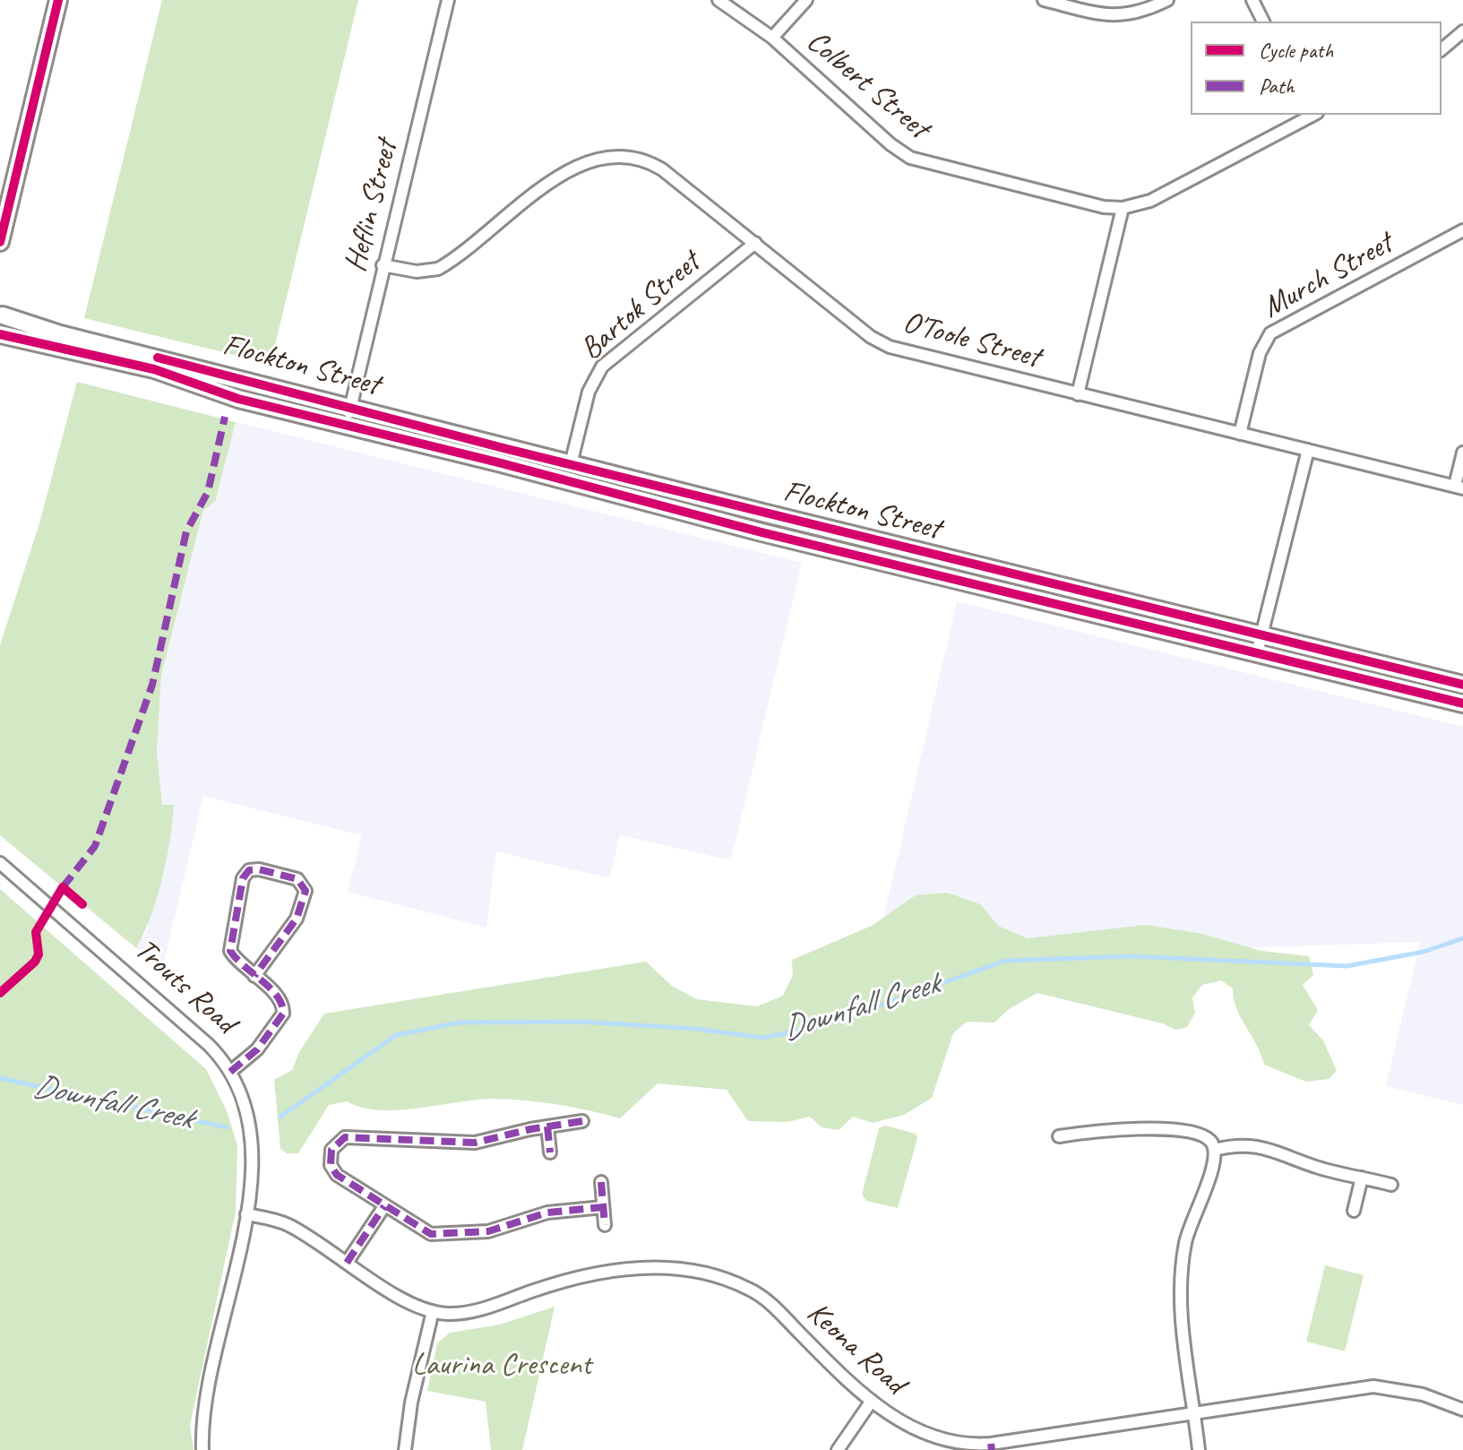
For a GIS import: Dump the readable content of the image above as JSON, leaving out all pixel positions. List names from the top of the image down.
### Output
{
  "streets": {
    "street": [
      "Colbert Street",
      "Heflin Street",
      "Murch Street",
      "Bartok Street",
      "O'Toole Street",
      "Flockton Street",
      "Trouts Road",
      "Keona Road"
    ]
  },
  "crossings": [
    ["Heflin Street", "O'Toole Street"],
    ["Heflin Street", "Flockton Street"],
    ["Murch Street", "O'Toole Street"],
    ["Bartok Street", "O'Toole Street"],
    ["Bartok Street", "Flockton Street"],
    ["Trouts Road", "Keona Road"]
  ],
  "water": ["Downfall Creek"],
  "parks": ["Laurina Crescent"],
  "legend": ["Cycle path", "Path"]
}
